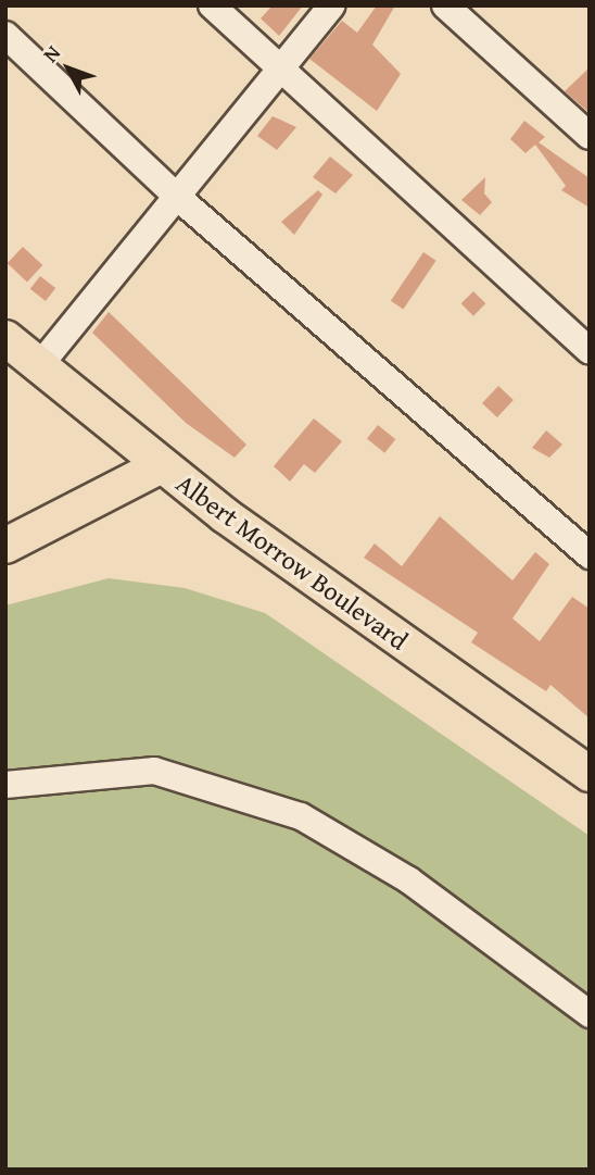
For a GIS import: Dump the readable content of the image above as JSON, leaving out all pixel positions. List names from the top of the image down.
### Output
{
  "streets": {
    "main road": ["Albert Morrow Boulevard"]
  },
  "north": "top left"
}
